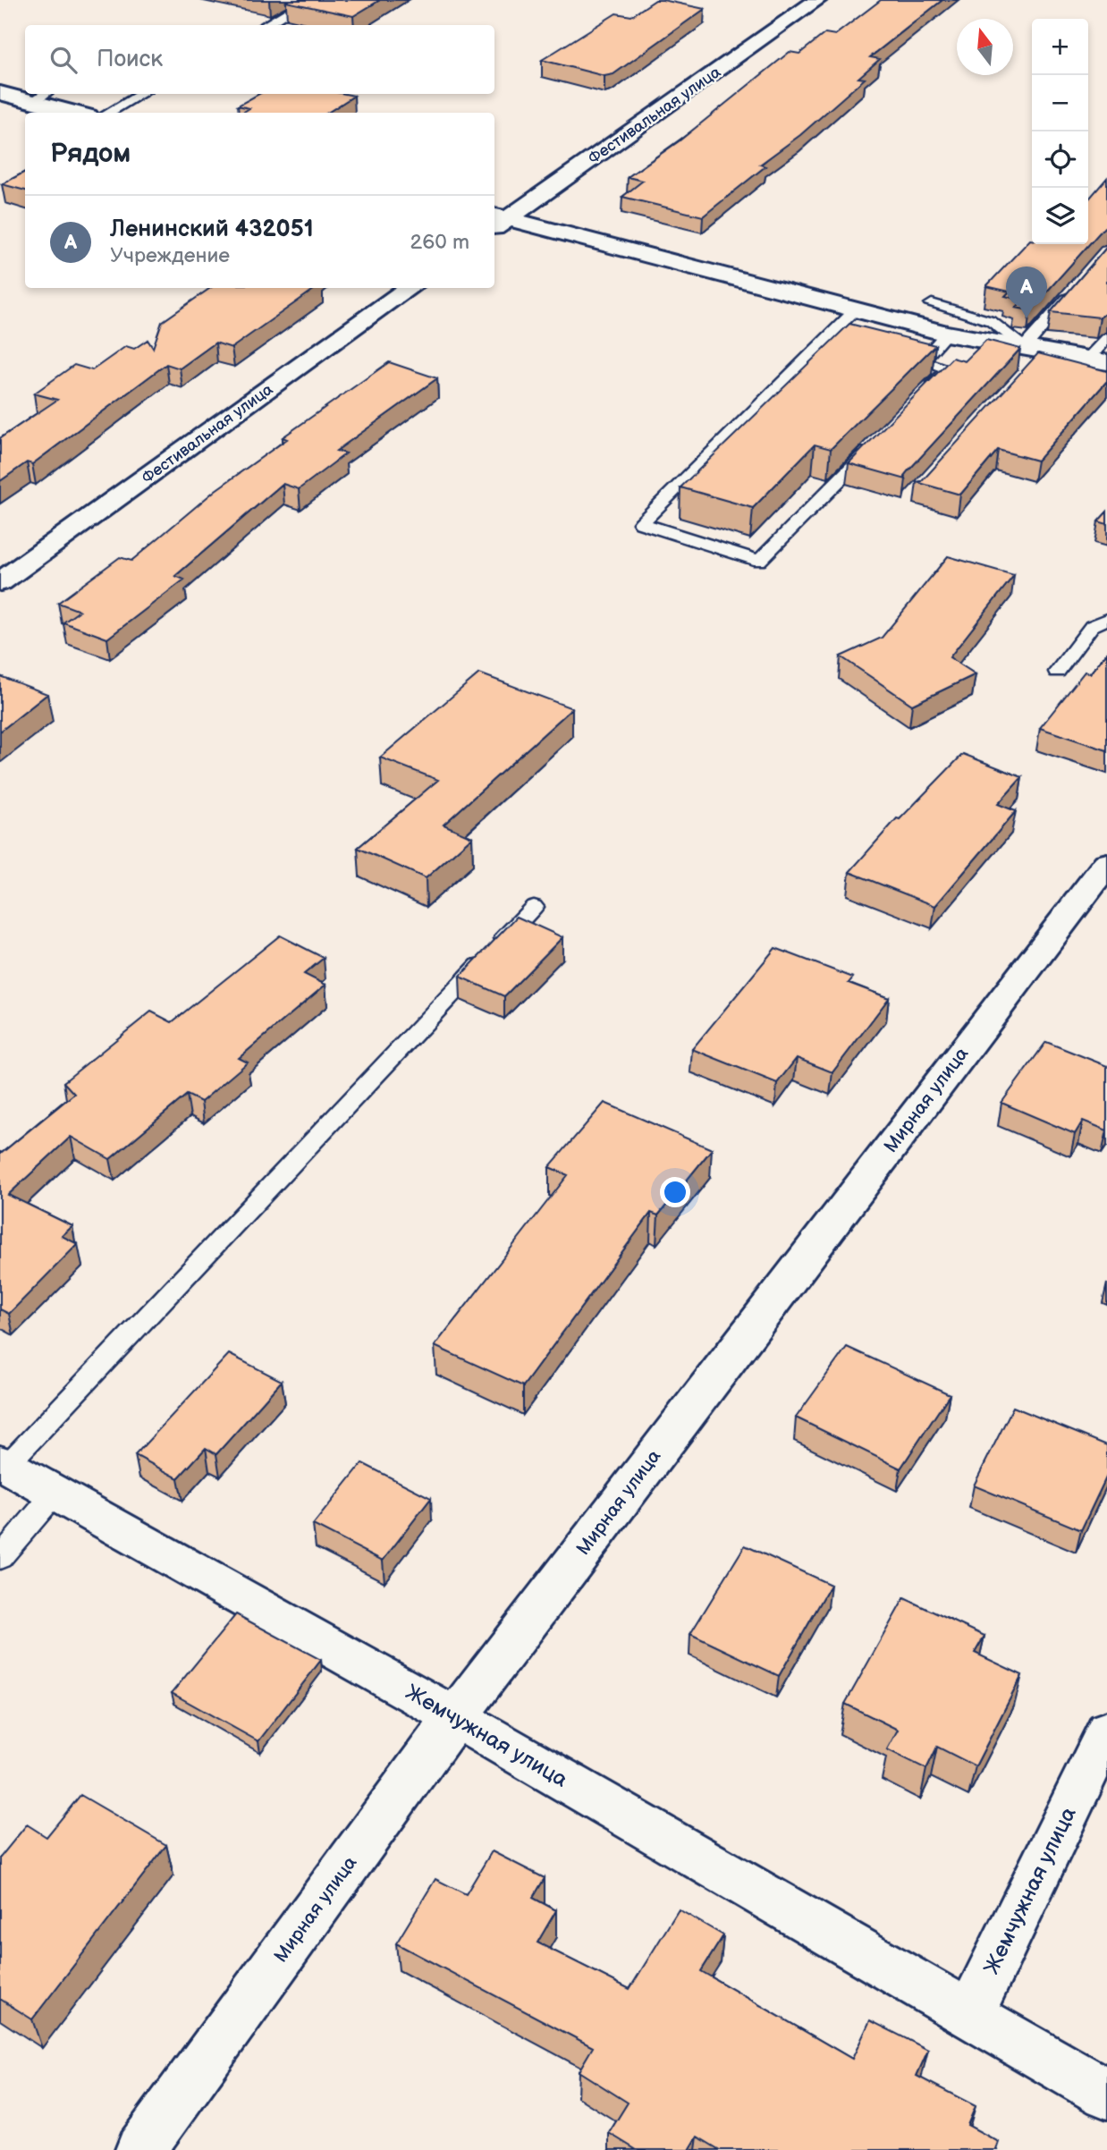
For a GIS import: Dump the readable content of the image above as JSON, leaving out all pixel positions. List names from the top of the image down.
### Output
{
  "streets": {
    "street": ["Фестивальная улица", "Мирная улица", "Жемчужная улица"]
  },
  "crossings": [
    ["Мирная улица", "Жемчужная улица"]
  ],
  "north": "top",
  "page": {
    "map_buttons": ["+", "−"],
    "search": "Поиск",
    "heading": "Рядом",
    "list": [
      {
        "mark": "A",
        "name": "Ленинский 432051",
        "note": "Учреждение",
        "value": "260 m"
      }
    ],
    "pins": "A"
  }
}
